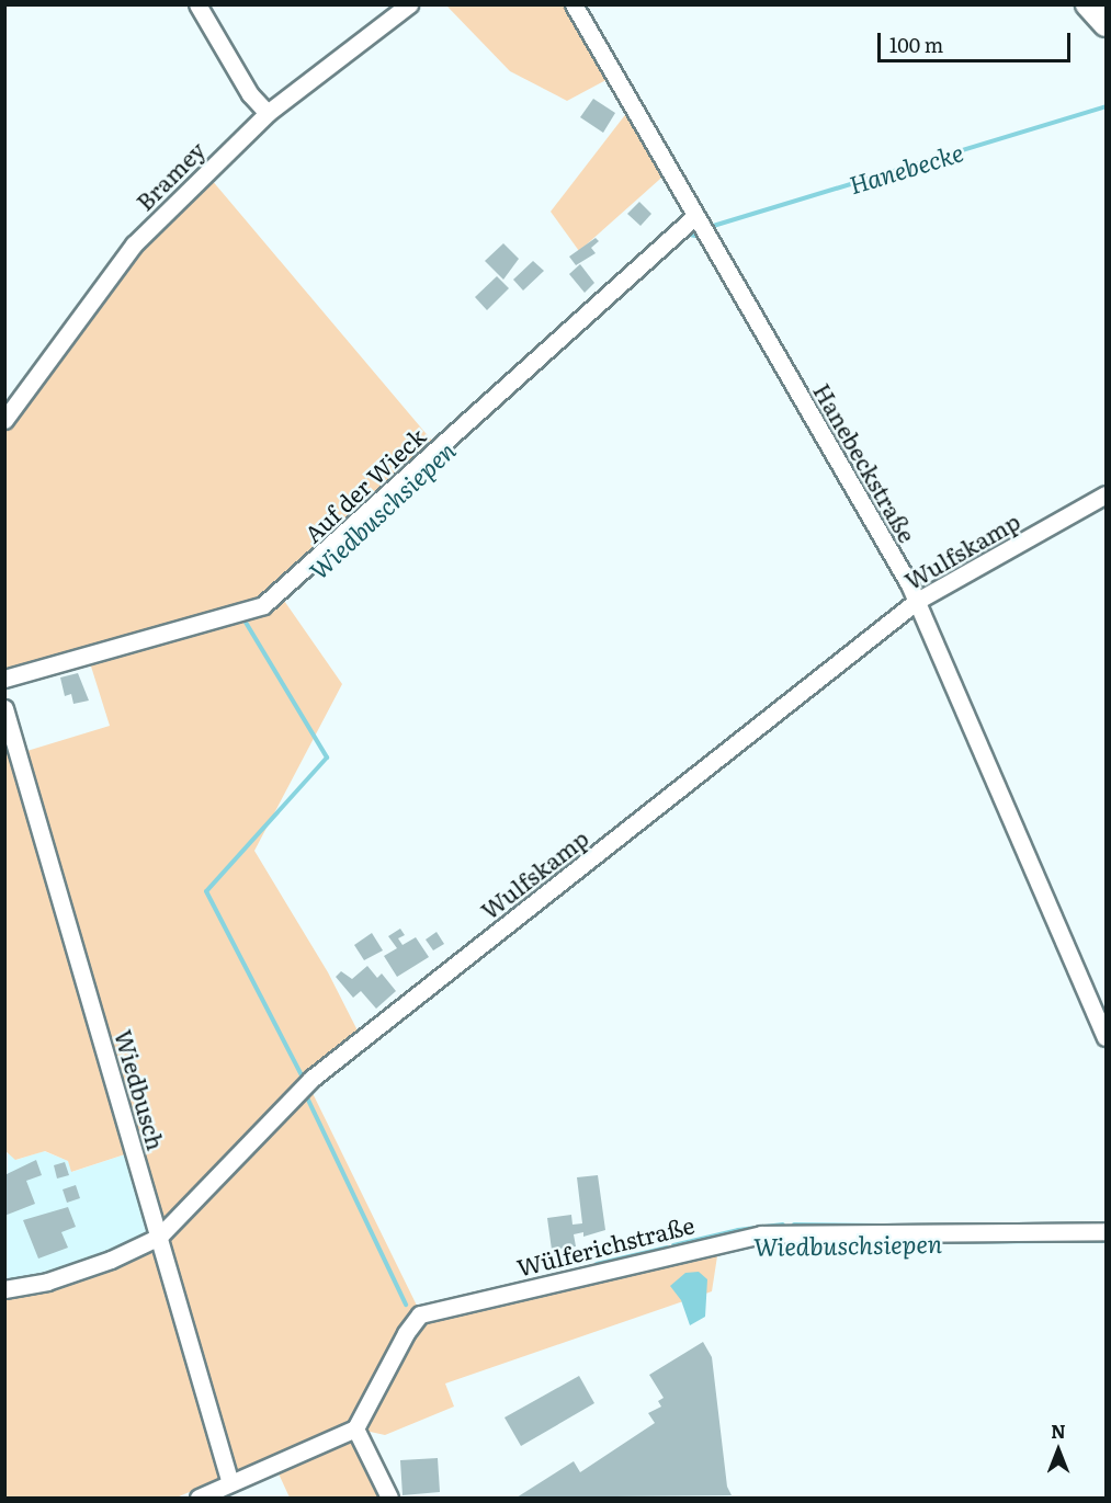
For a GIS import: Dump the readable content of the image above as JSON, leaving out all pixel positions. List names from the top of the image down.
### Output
{
  "streets": {
    "street": [
      "Bramey",
      "Hanebeckstraße",
      "Auf der Wieck",
      "Wulfskamp",
      "Wiedbusch",
      "Wülferichstraße"
    ]
  },
  "crossings": [
    ["Hanebeckstraße", "Auf der Wieck"],
    ["Hanebeckstraße", "Wulfskamp"],
    ["Wulfskamp", "Wiedbusch"]
  ],
  "water": ["Hanebecke", "Wiedbuschsiepen"],
  "scale_bar": "100 m",
  "north": "top"
}
